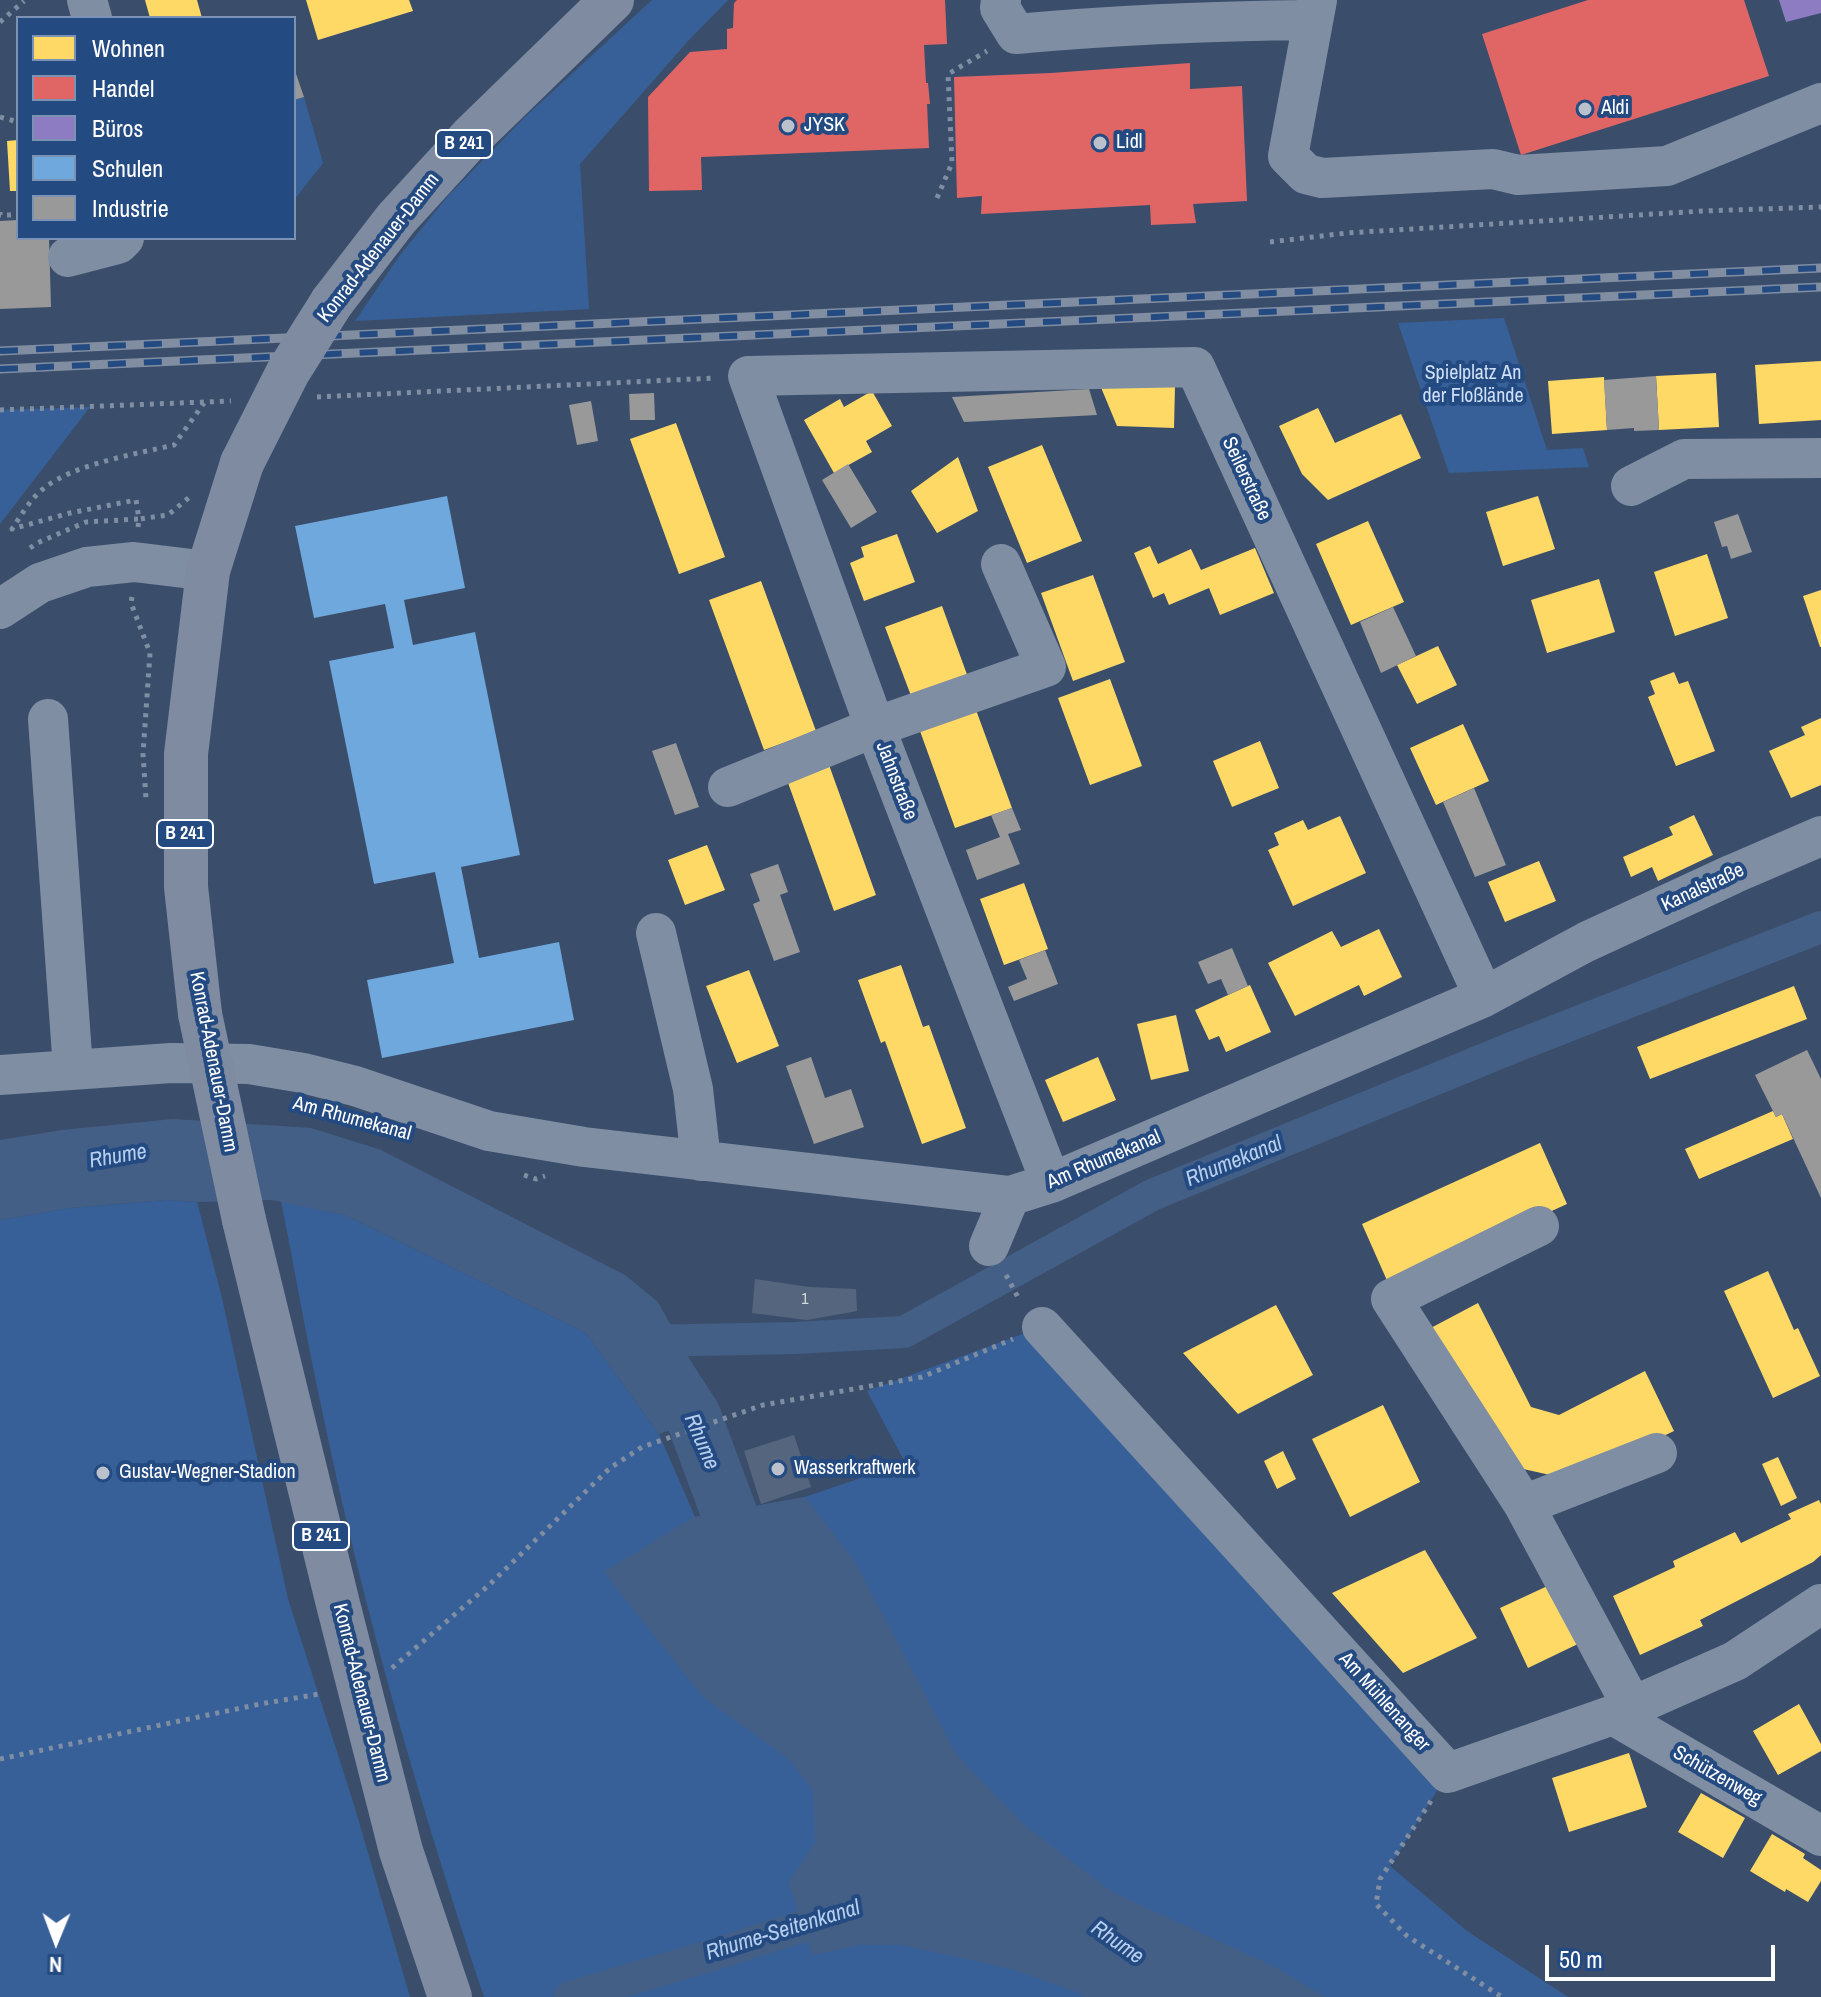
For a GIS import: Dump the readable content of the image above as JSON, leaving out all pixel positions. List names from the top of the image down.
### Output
{
  "streets": {
    "main road": ["B 241", "Konrad-Adenauer-Damm"],
    "street": [
      "Seilerstraße",
      "Jahnstraße",
      "Kanalstraße",
      "Am Rhumekanal",
      "Am Mühlenanger",
      "Schützenweg"
    ]
  },
  "crossings": [
    ["Seilerstraße", "Jahnstraße"],
    ["Seilerstraße", "Am Rhumekanal"],
    ["Jahnstraße", "Am Rhumekanal"],
    ["Kanalstraße", "Am Rhumekanal"]
  ],
  "water": ["Rhume", "Rhumekanal", "Rhume-Seitenkanal"],
  "parks": ["Spielplatz An der Floßlände"],
  "places": [
    "Aldi",
    "JYSK",
    "Lidl",
    "Wasserkraftwerk",
    "Gustav-Wegner-Stadion"
  ],
  "house_numbers": ["1"],
  "legend": [
    "Wohnen",
    "Handel",
    "Büros",
    "Schulen",
    "Industrie"
  ],
  "scale_bar": "50 m",
  "north": "bottom"
}
